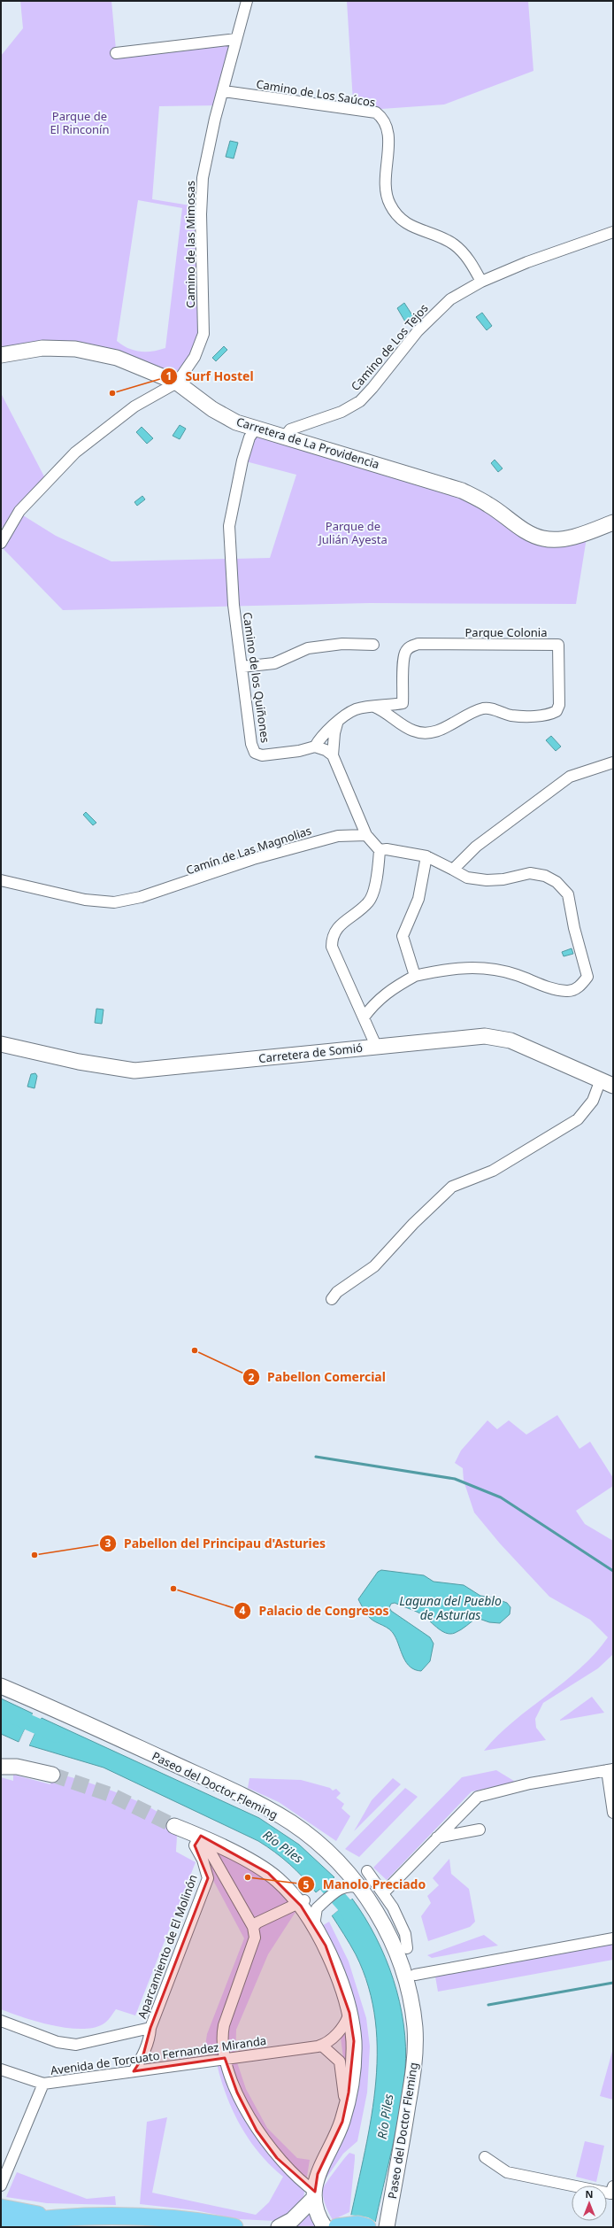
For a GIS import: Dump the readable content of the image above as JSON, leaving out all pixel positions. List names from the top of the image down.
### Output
{
  "streets": {
    "main road": ["Carretera de La Providencia", "Carretera de Somió", "Paseo del Doctor Fleming"],
    "street": [
      "Camino de Los Saúcos",
      "Camino de las Mimosas",
      "Camino de Los Tejos",
      "Parque Colonia",
      "Camino de los Quiñones",
      "Camín de Las Magnolias",
      "Aparcamiento de El Molinón",
      "Avenida de Torcuato Fernandez Miranda"
    ]
  },
  "crossings": [
    ["Camino de Los Saúcos", "Camino de las Mimosas"],
    ["Camino de Los Saúcos", "Camino de Los Tejos"],
    ["Camino de las Mimosas", "Carretera de La Providencia"],
    ["Camino de Los Tejos", "Carretera de La Providencia"],
    ["Carretera de La Providencia", "Camino de los Quiñones"],
    ["Aparcamiento de El Molinón", "Avenida de Torcuato Fernandez Miranda"]
  ],
  "water": ["Laguna del Pueblo de Asturias", "Río Piles"],
  "parks": ["Parque de El Rinconín", "Parque de Julián Ayesta"],
  "places": [
    "Surf Hostel",
    "Pabellon Comercial",
    "Pabellon del Principau d'Asturies",
    "Palacio de Congresos",
    "Manolo Preciado"
  ],
  "north": "top"
}
